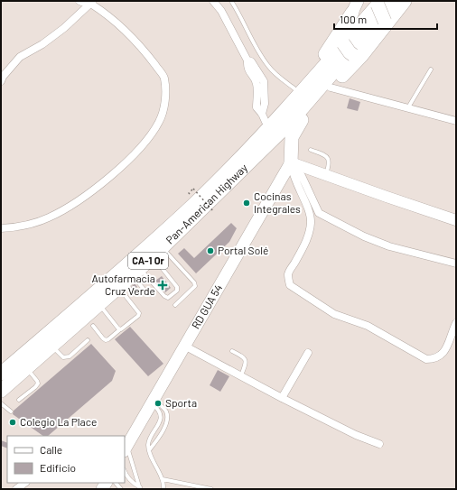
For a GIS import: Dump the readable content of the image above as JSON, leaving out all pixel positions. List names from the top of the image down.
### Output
{
  "streets": {
    "highway": ["Pan-American Highway", "CA-1 Or"],
    "main road": ["RD GUA 54"]
  },
  "places": {
    "other": [
      "Cocinas Integrales",
      "Portal Solé",
      "Sporta",
      "Colegio La Place"
    ],
    "health": ["Autofarmacia Cruz Verde"]
  },
  "legend": ["Calle", "Edificio"],
  "scale_bar": "100 m"
}
